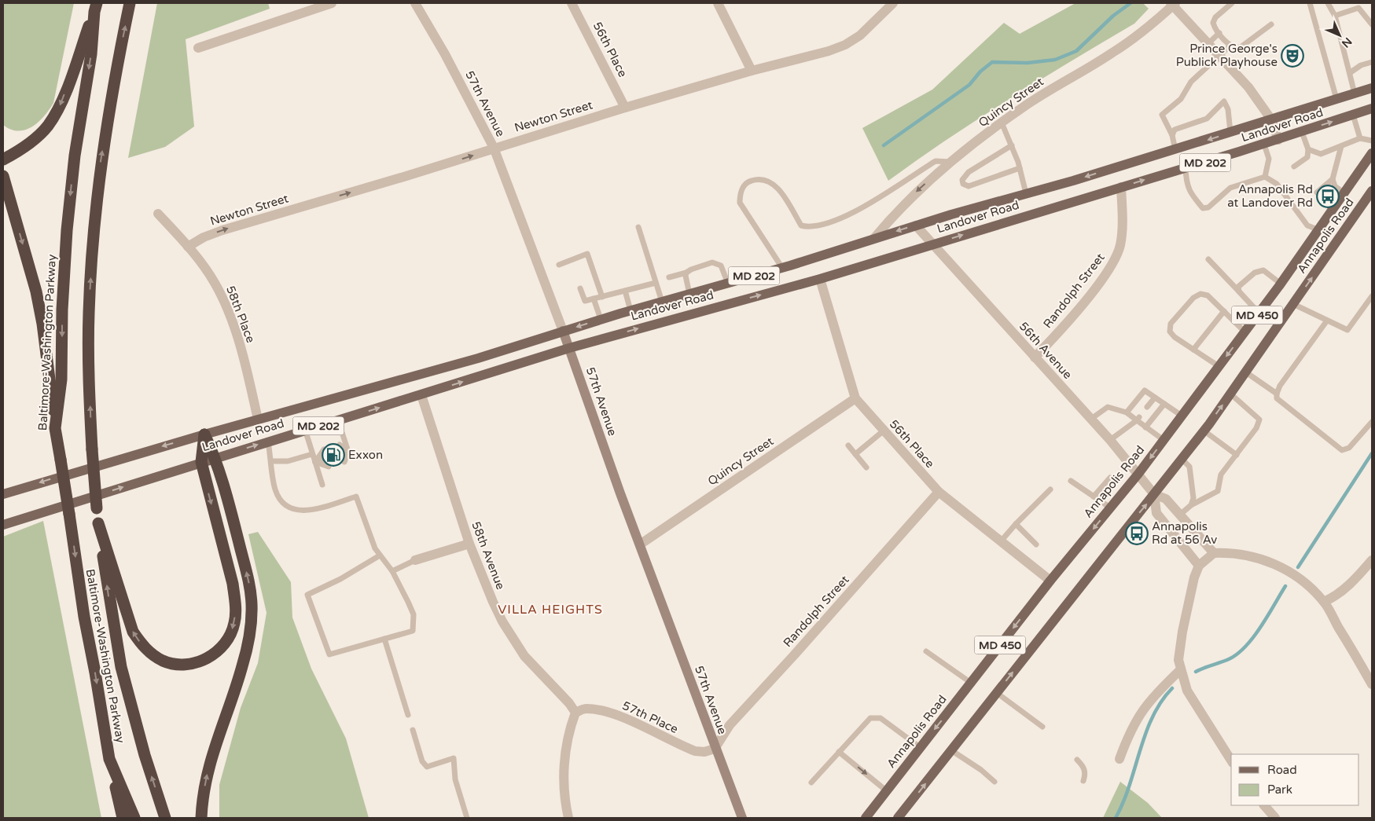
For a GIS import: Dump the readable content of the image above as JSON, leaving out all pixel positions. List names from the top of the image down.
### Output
{
  "streets": {
    "highway": ["Baltimore-Washington Parkway"],
    "main road": [
      "Landover Road",
      "MD 202",
      "Annapolis Road",
      "MD 450"
    ],
    "street": [
      "56th Place",
      "Quincy Street",
      "57th Avenue",
      "Newton Street",
      "Randolph Street",
      "58th Place",
      "56th Avenue",
      "58th Avenue",
      "57th Place"
    ]
  },
  "crossings": [
    ["56th Place", "Quincy Street"],
    ["56th Place", "Newton Street"],
    ["56th Place", "Landover Road"],
    ["56th Place", "Annapolis Road"],
    ["56th Place", "Randolph Street"],
    ["Quincy Street", "57th Avenue"],
    ["Quincy Street", "Landover Road"],
    ["57th Avenue", "Newton Street"],
    ["57th Avenue", "Landover Road"],
    ["57th Avenue", "Randolph Street"],
    ["57th Avenue", "57th Place"],
    ["Newton Street", "58th Place"],
    ["Landover Road", "Randolph Street"],
    ["Landover Road", "58th Place"],
    ["Landover Road", "56th Avenue"],
    ["Landover Road", "58th Avenue"],
    ["Annapolis Road", "56th Avenue"],
    ["Randolph Street", "56th Avenue"],
    ["Randolph Street", "57th Place"],
    ["58th Avenue", "57th Place"]
  ],
  "one_way": ["Newton Street"],
  "districts": ["VILLA HEIGHTS"],
  "places": {
    "theatre": ["Prince George's Publick Playhouse"],
    "bus stop": ["Annapolis Rd at Landover Rd", "Annapolis Rd at 56 Av"],
    "fuel station": ["Exxon"]
  },
  "legend": ["Road", "Park"],
  "north": "bottom right"
}
